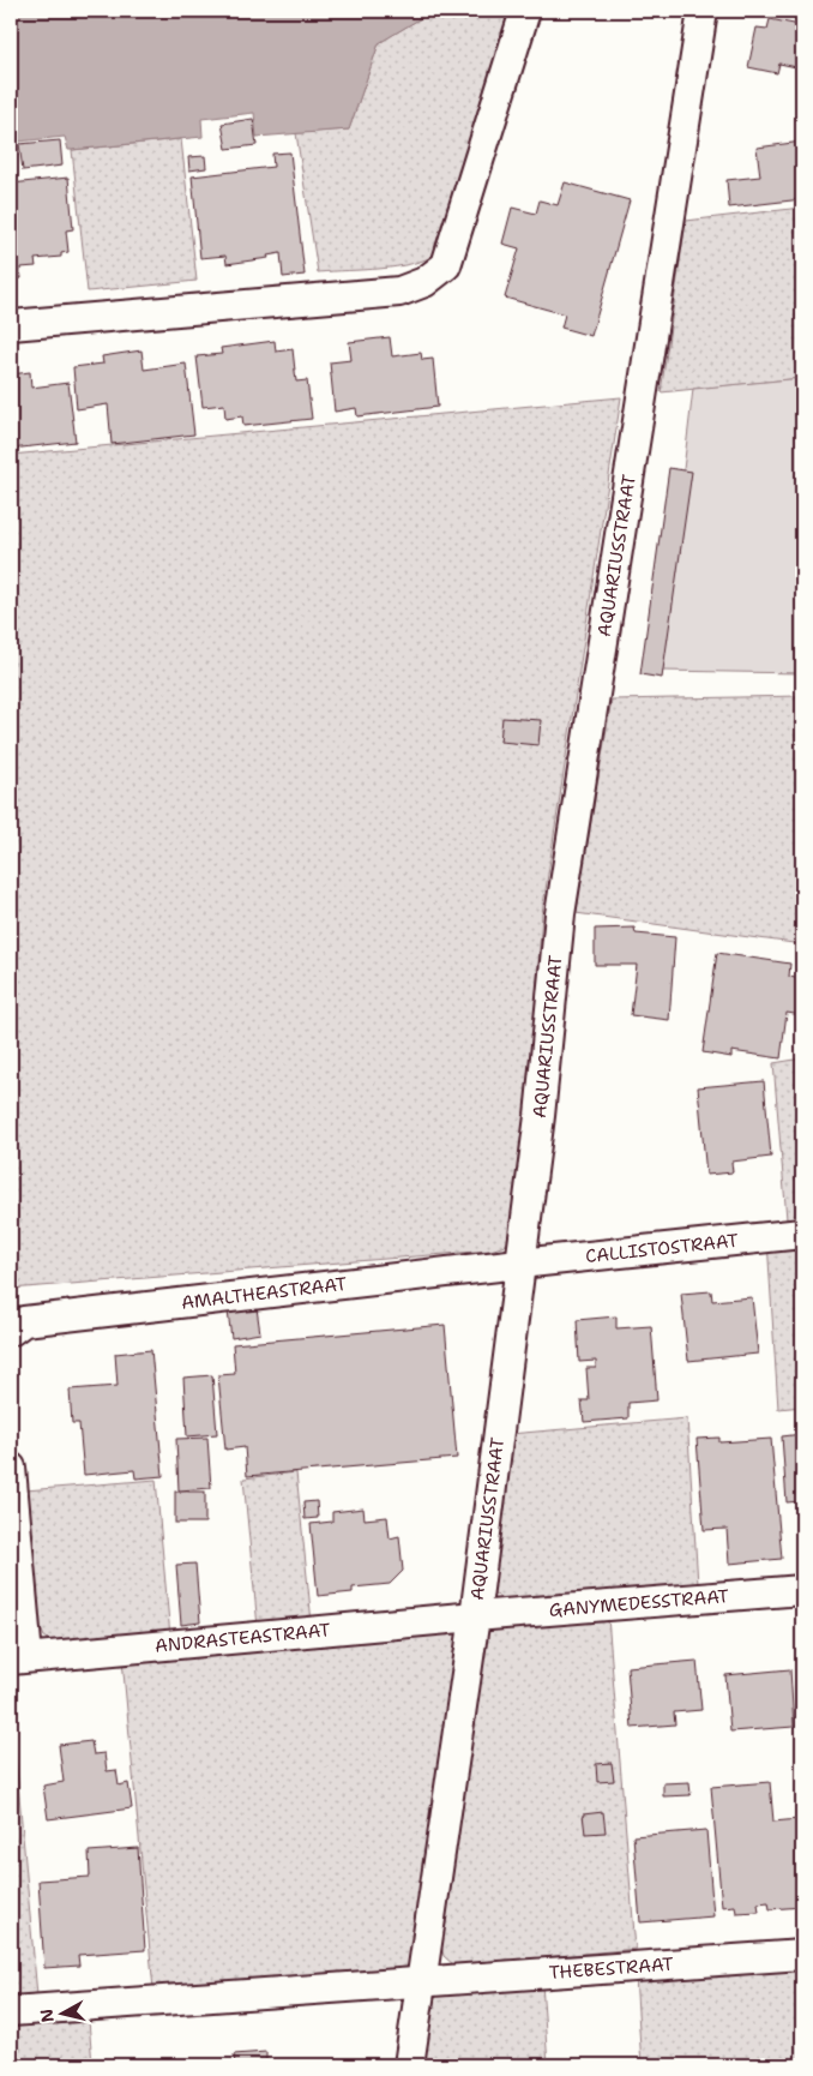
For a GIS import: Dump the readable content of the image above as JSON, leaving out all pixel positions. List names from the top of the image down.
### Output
{
  "streets": {
    "street": [
      "AQUARIUSSTRAAT",
      "CALLISTOSTRAAT",
      "AMALTHEASTRAAT",
      "GANYMEDESSTRAAT",
      "ANDRASTEASTRAAT",
      "THEBESTRAAT"
    ]
  },
  "crossings": [
    ["AQUARIUSSTRAAT", "CALLISTOSTRAAT"],
    ["AQUARIUSSTRAAT", "AMALTHEASTRAAT"],
    ["AQUARIUSSTRAAT", "GANYMEDESSTRAAT"],
    ["AQUARIUSSTRAAT", "ANDRASTEASTRAAT"],
    ["AQUARIUSSTRAAT", "THEBESTRAAT"],
    ["CALLISTOSTRAAT", "AMALTHEASTRAAT"],
    ["GANYMEDESSTRAAT", "ANDRASTEASTRAAT"]
  ],
  "north": "left"
}
